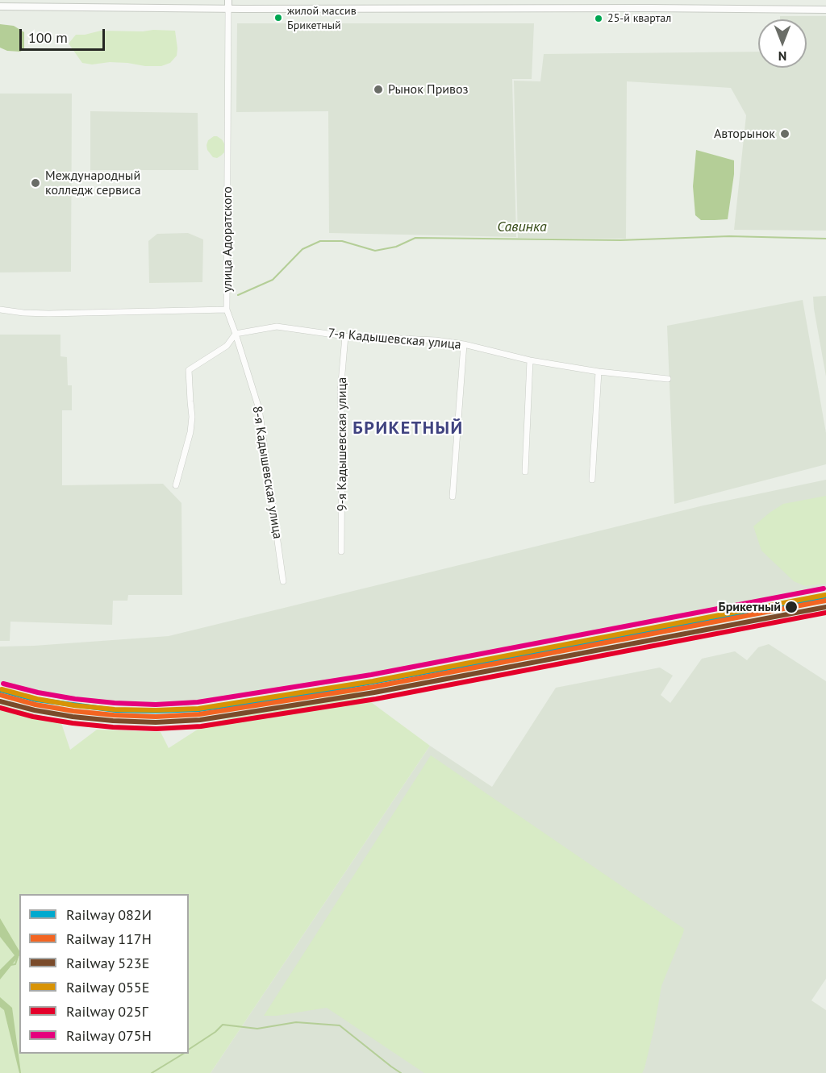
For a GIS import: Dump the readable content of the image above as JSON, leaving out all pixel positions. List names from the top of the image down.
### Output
{
  "streets": {
    "street": [
      "улица Адоратского",
      "7-я Кадышевская улица",
      "9-я Кадышевская улица",
      "8-я Кадышевская улица"
    ]
  },
  "crossings": [
    ["улица Адоратского", "8-я Кадышевская улица"],
    ["7-я Кадышевская улица", "9-я Кадышевская улица"],
    ["7-я Кадышевская улица", "8-я Кадышевская улица"]
  ],
  "districts": ["БРИКЕТНЫЙ"],
  "water": ["Савинка"],
  "places": [
    "жилой массив Брикетный",
    "25-й квартал",
    "Рынок Привоз",
    "Авторынок",
    "Международный колледж сервиса",
    "Брикетный"
  ],
  "lines": [
    "rail line 075Н",
    "rail line 055Е",
    "rail line 082И",
    "rail line 117Н",
    "rail line 523Е",
    "rail line 025Г"
  ],
  "legend": [
    "Railway 082И",
    "Railway 117Н",
    "Railway 523Е",
    "Railway 055Е",
    "Railway 025Г",
    "Railway 075Н"
  ],
  "scale_bar": "100 m",
  "north": "bottom"
}
